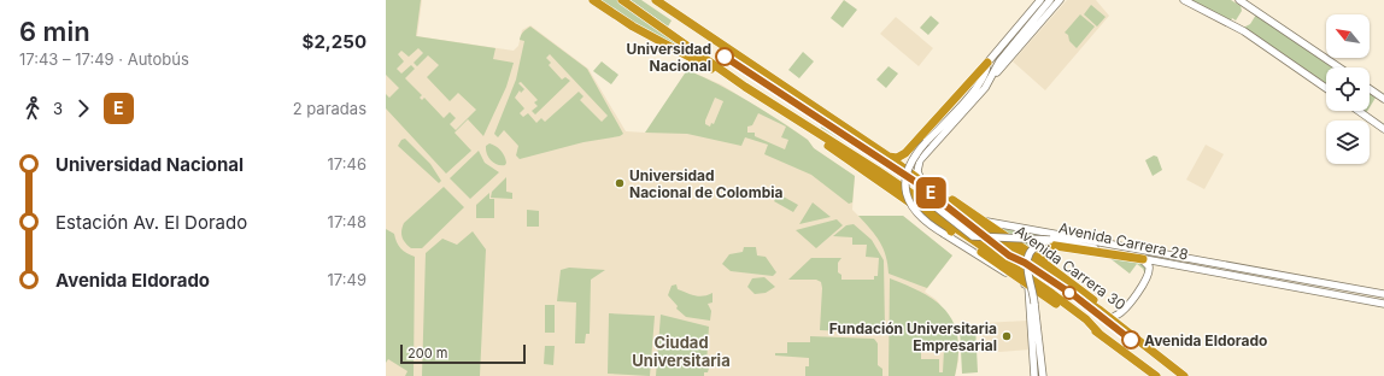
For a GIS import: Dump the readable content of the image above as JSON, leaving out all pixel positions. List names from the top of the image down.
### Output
{
  "streets": {
    "highway": ["Avenida Carrera 30"],
    "main road": ["Avenida Carrera 28"]
  },
  "crossings": [
    ["Avenida Carrera 28", "Avenida Carrera 30"]
  ],
  "districts": ["Ciudad Universitaria"],
  "places": [
    "Universidad Nacional",
    "Universidad Nacional de Colombia",
    "Fundación Universitaria Empresarial",
    "Avenida Eldorado"
  ],
  "lines": ["bus line E"],
  "scale_bar": "200 m",
  "north": "top left",
  "page": {
    "heading": ["6 min", "17:43 – 17:49 · Autobús", "$2,250"],
    "on_map": "E",
    "legs": ["3", "E", "2 paradas"],
    "list": [
      {
        "name": "Universidad Nacional",
        "value": "17:46"
      },
      {
        "name": "Estación Av. El Dorado",
        "value": "17:48"
      },
      {
        "name": "Avenida Eldorado",
        "value": "17:49"
      }
    ],
    "scale": "200 m"
  }
}
